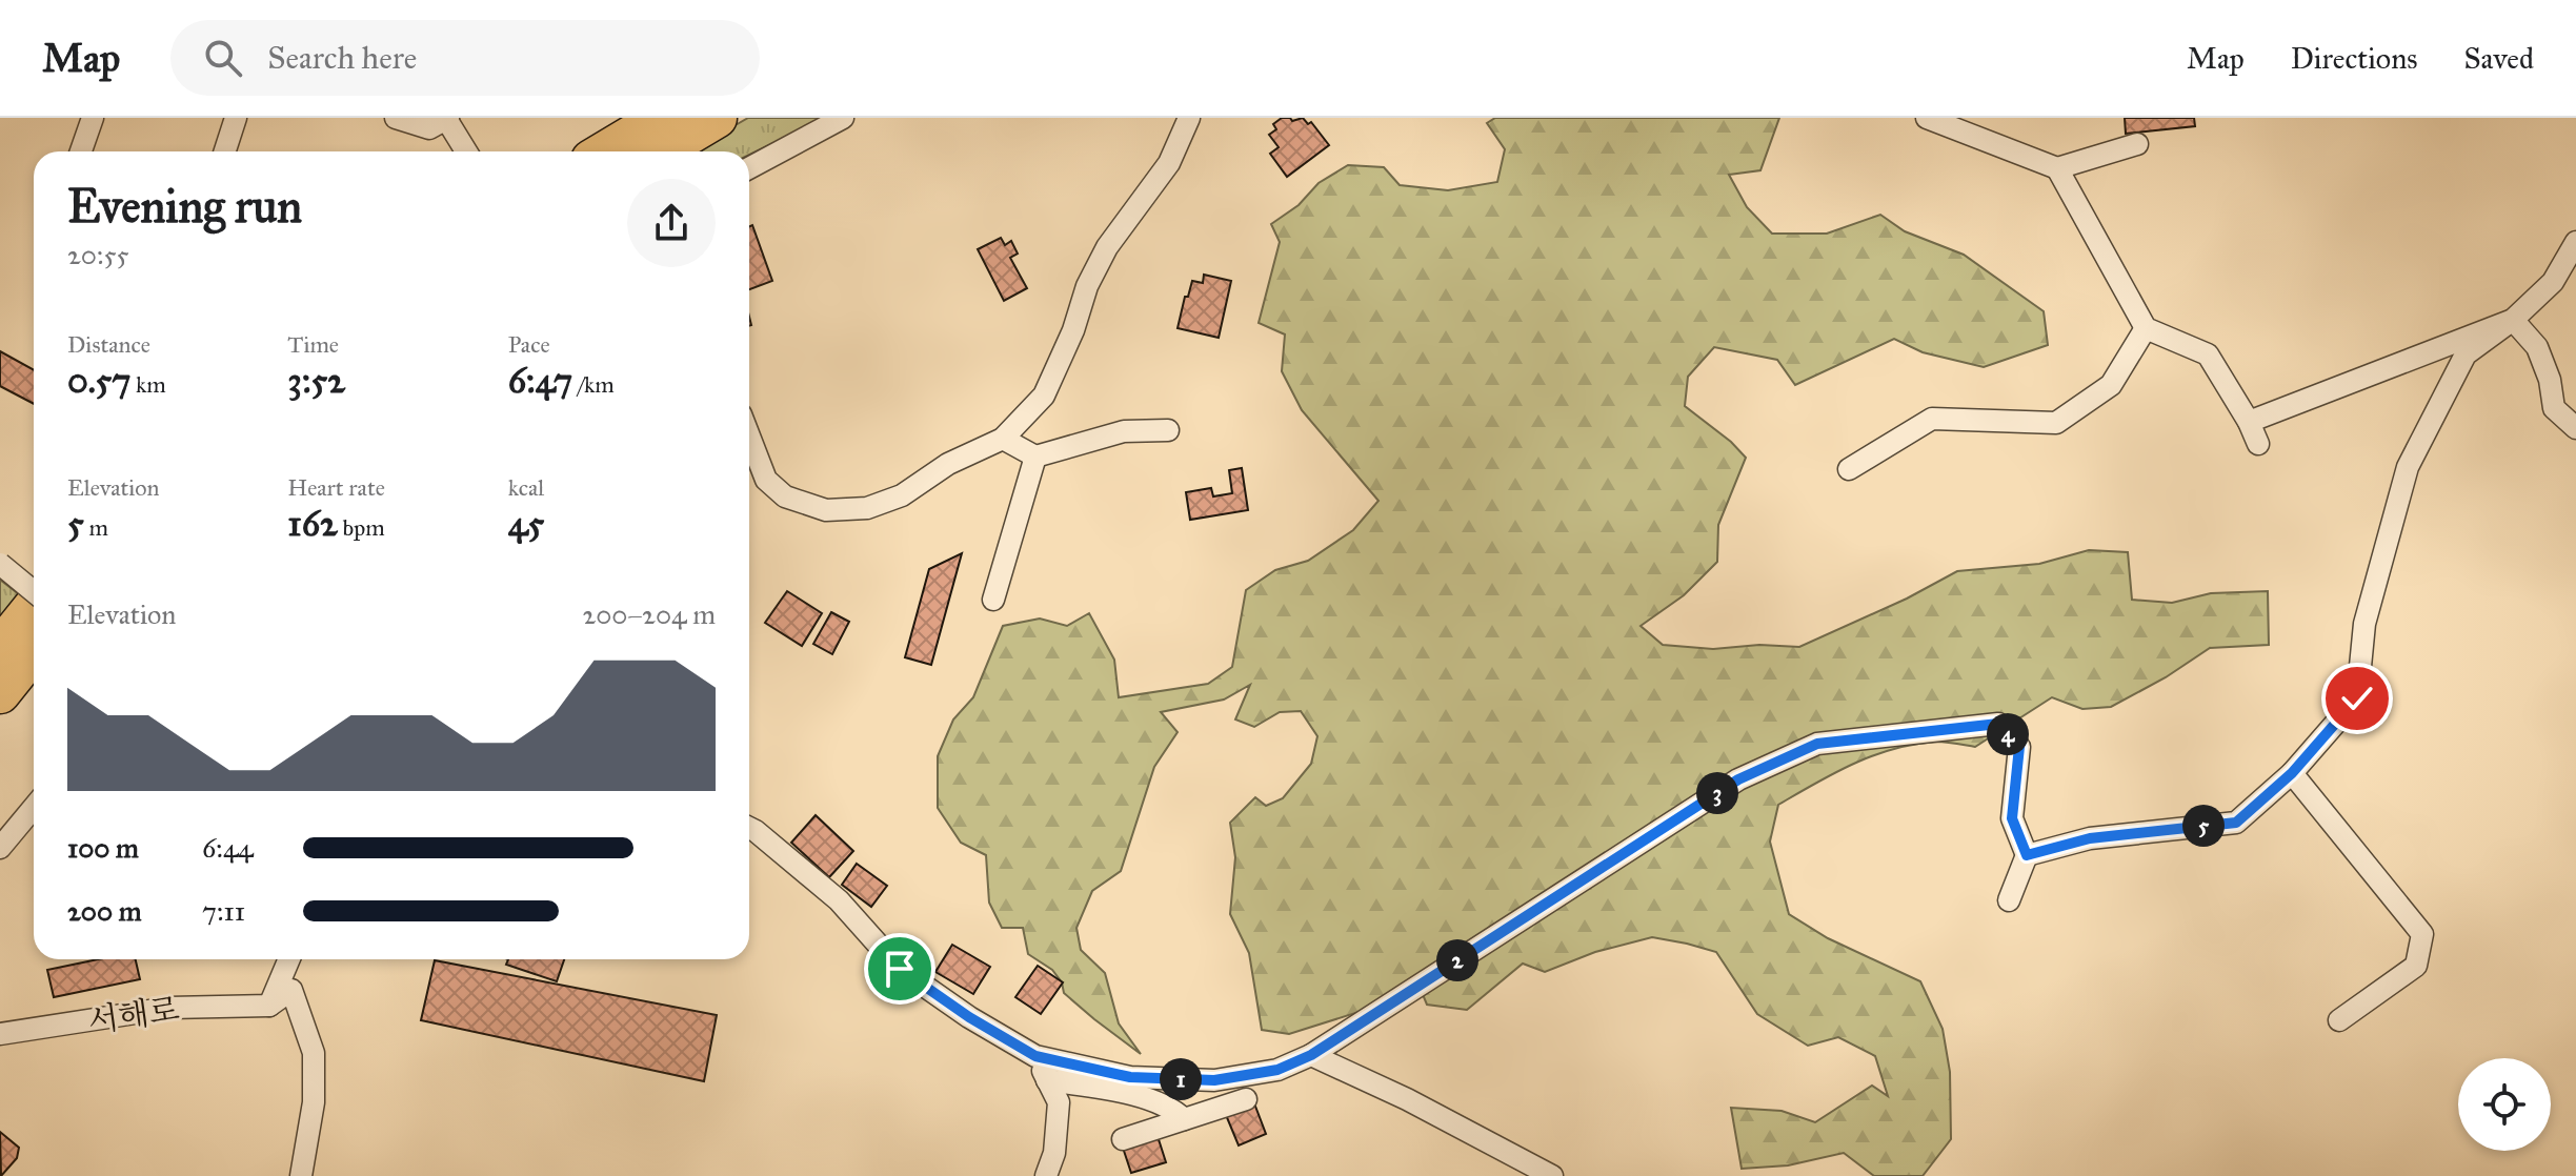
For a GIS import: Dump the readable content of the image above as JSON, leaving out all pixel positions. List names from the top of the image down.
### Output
{
  "streets": {
    "street": ["서해로"]
  },
  "page": {
    "header": "Map",
    "search": "Search here",
    "nav": ["Map", "Directions", "Saved"],
    "heading": ["Evening run", "20:55"],
    "stats": [
      ["Distance", "0.57 km"],
      ["Time", "3:52"],
      ["Pace", "6:47 /km"],
      ["Elevation", "5 m"],
      ["Heart rate", "162 bpm"],
      ["kcal", "45"]
    ],
    "chart": ["Elevation", "200–204 m"],
    "pins": [
      "4",
      "3",
      "5",
      "2",
      "1"
    ],
    "list": [
      {
        "name": "100 m",
        "note": "6:44"
      },
      {
        "name": "200 m",
        "note": "7:11"
      }
    ]
  }
}
